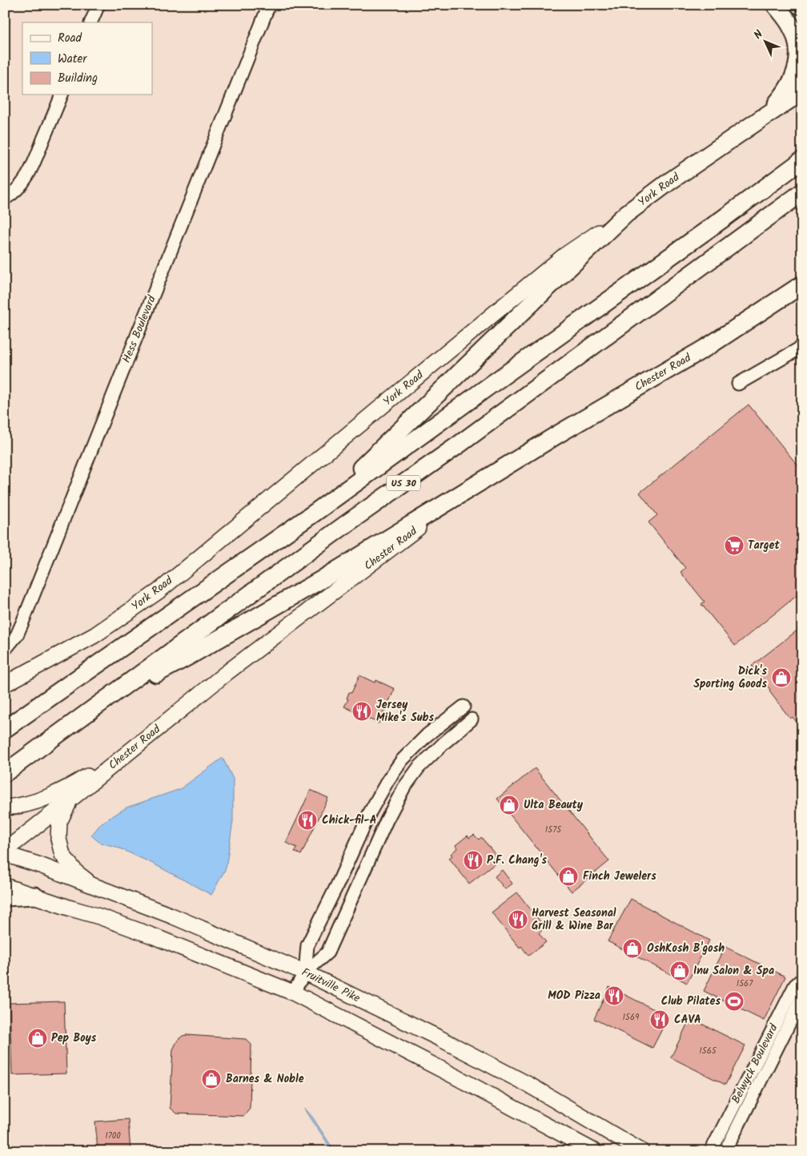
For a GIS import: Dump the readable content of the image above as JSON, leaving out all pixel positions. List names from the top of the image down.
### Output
{
  "streets": {
    "highway": ["York Road", "Chester Road", "US 30"],
    "main road": ["Fruitville Pike"],
    "street": ["Hess Boulevard", "Belwyck Boulevard"]
  },
  "places": {
    "supermarket": ["Target"],
    "shop": [
      "Dick's Sporting Goods",
      "Ulta Beauty",
      "Finch Jewelers",
      "OshKosh B'gosh",
      "Inu Salon & Spa",
      "Pep Boys",
      "Barnes & Noble"
    ],
    "restaurant": [
      "Jersey Mike's Subs",
      "Chick-fil-A",
      "P.F. Chang's",
      "Harvest Seasonal Grill & Wine Bar",
      "MOD Pizza",
      "CAVA"
    ],
    "sports": ["Club Pilates"]
  },
  "house_numbers": [
    "1575",
    "1567",
    "1569",
    "1565",
    "1700"
  ],
  "legend": ["Road", "Water", "Building"],
  "north": "top left"
}
